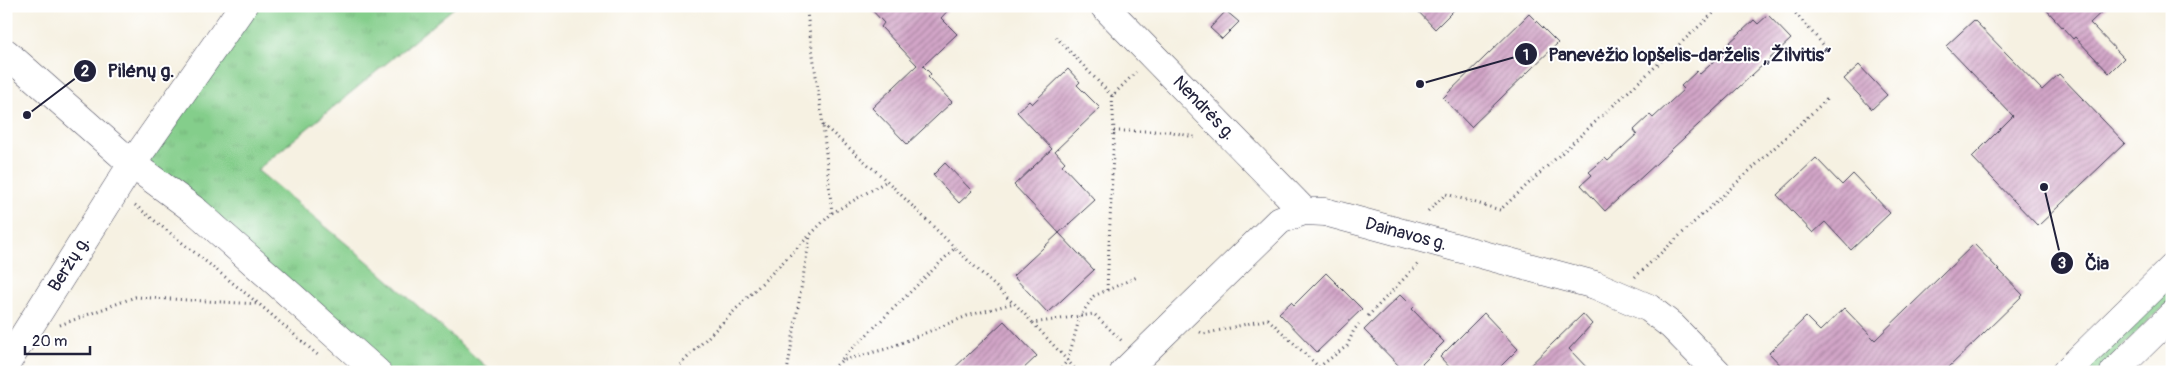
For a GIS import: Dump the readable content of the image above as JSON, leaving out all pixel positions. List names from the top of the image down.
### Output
{
  "streets": {
    "street": ["Nendrės g.", "Dainavos g.", "Beržų g."]
  },
  "crossings": [
    ["Nendrės g.", "Dainavos g."]
  ],
  "places": ["Panevėžio lopšelis-darželis „Žilvitis“", "Pilėnų g.", "Čia"],
  "scale_bar": "20 m"
}
